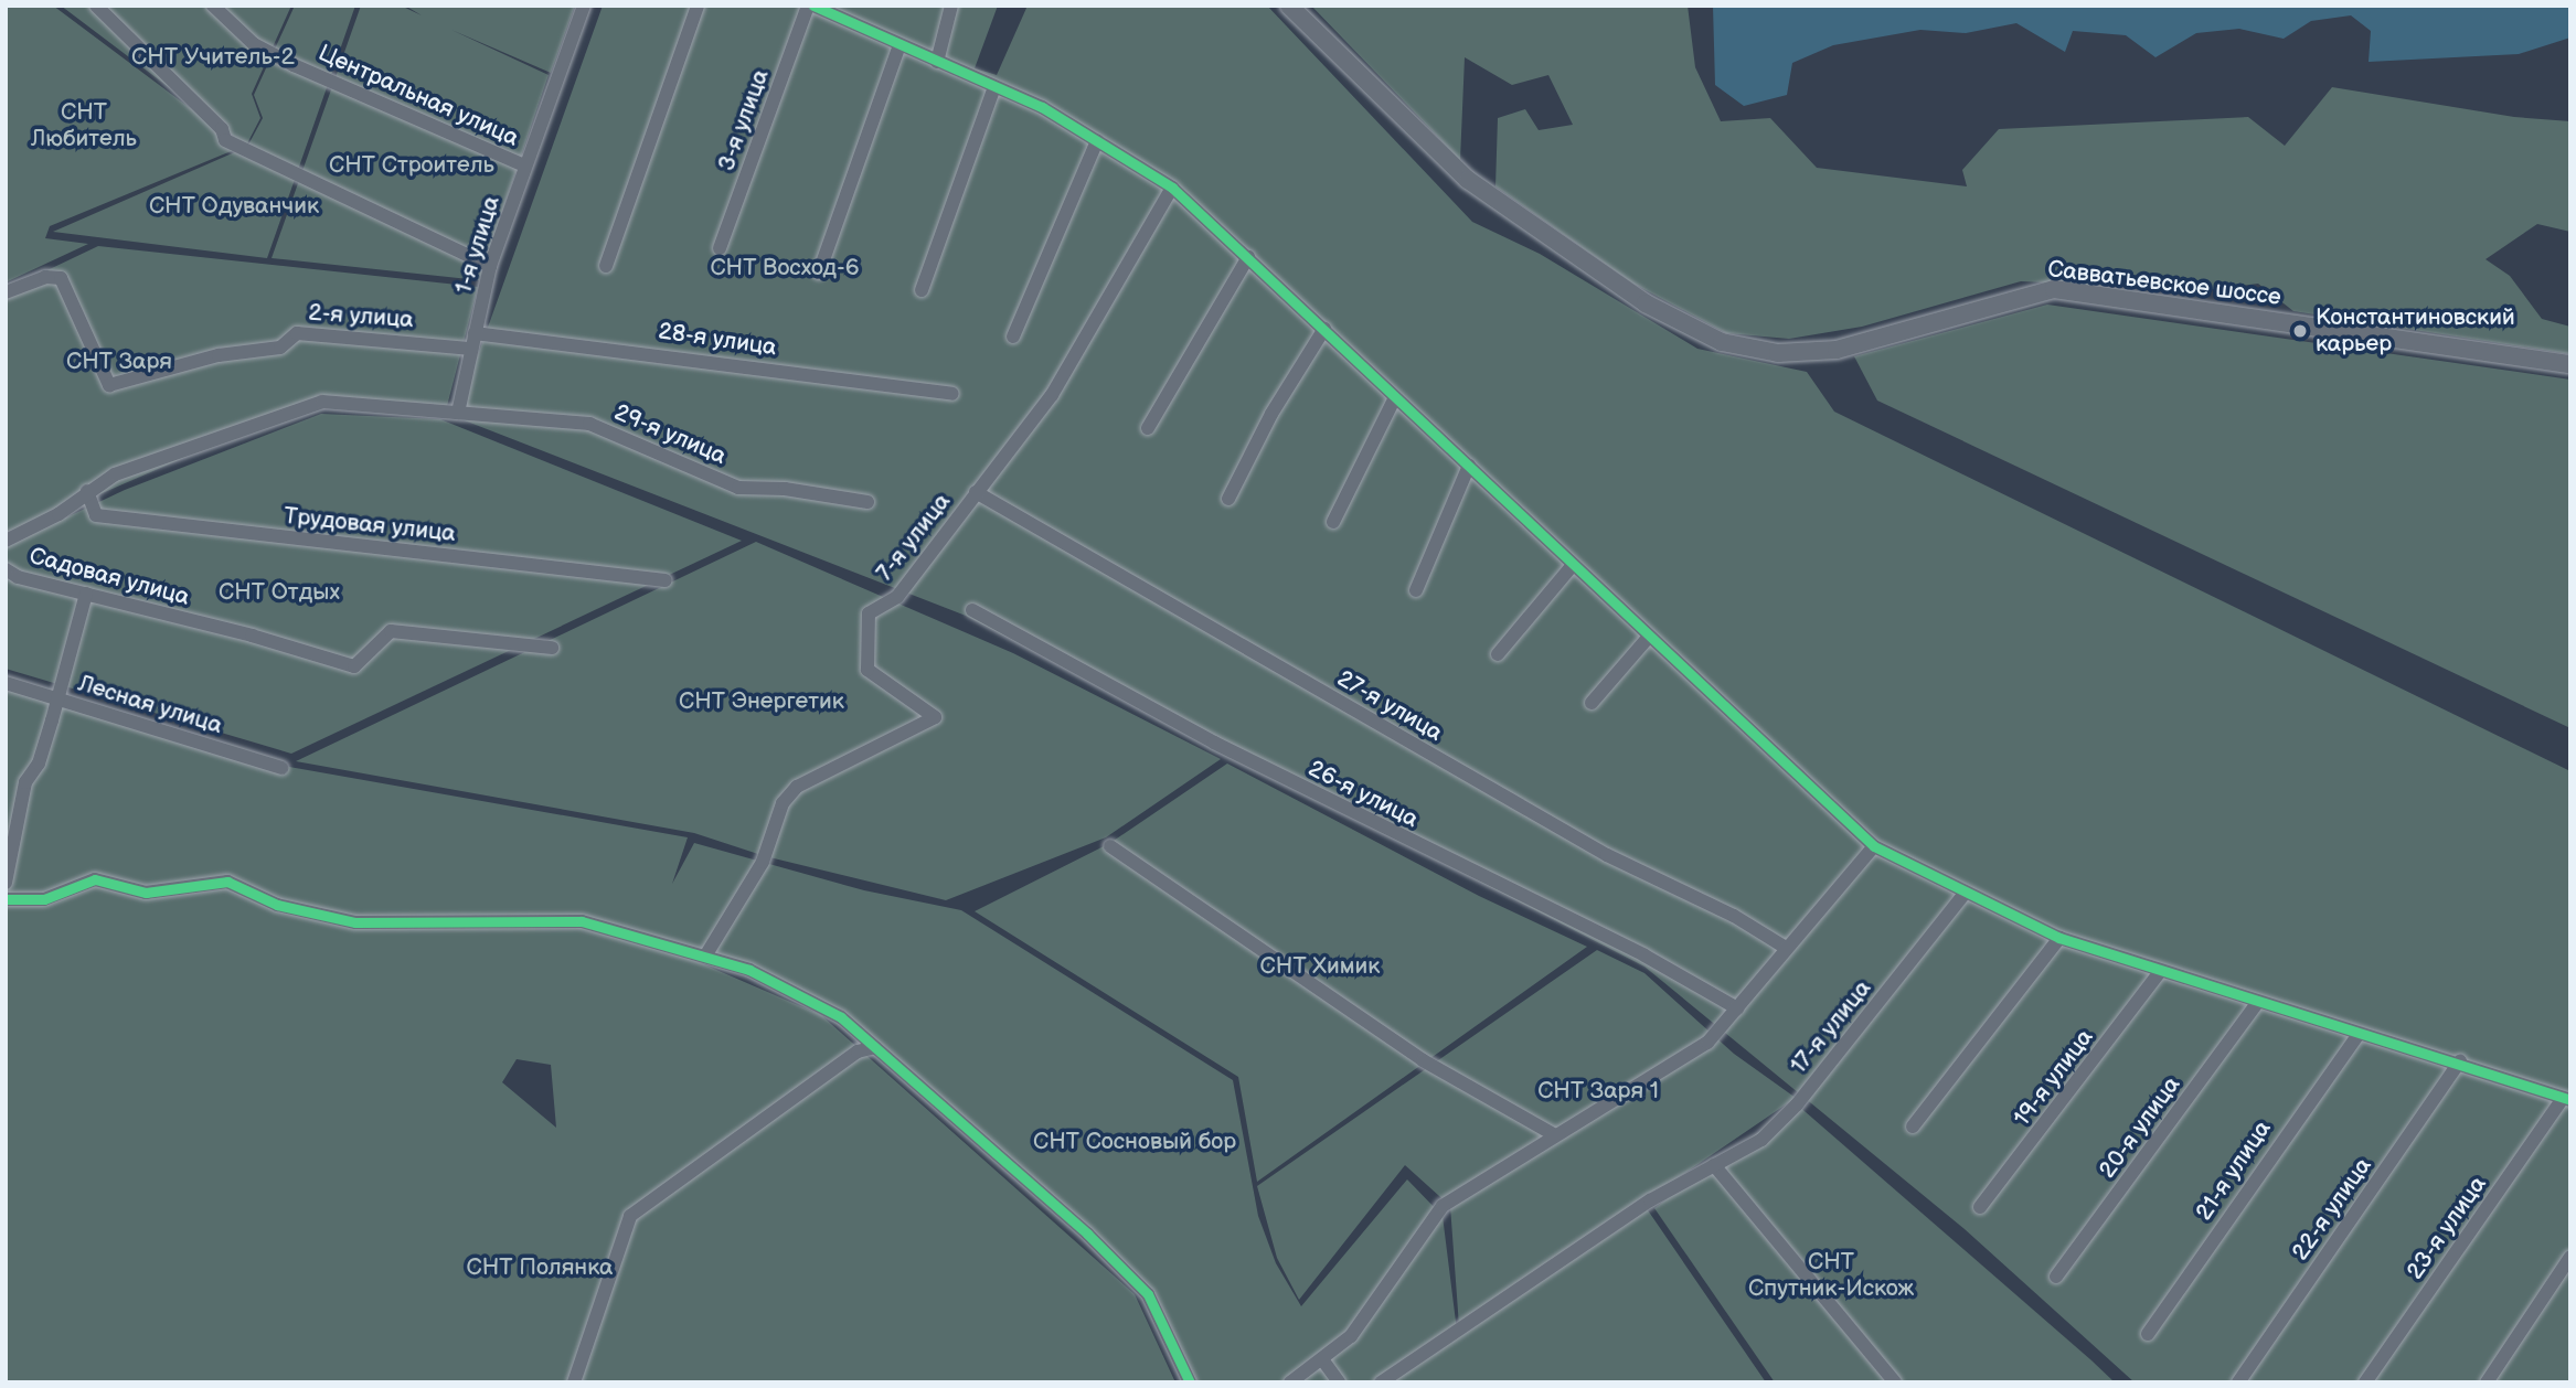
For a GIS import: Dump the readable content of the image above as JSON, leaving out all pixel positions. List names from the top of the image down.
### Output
{
  "streets": {
    "main road": ["Савватьевское шоссе"],
    "street": [
      "Центральная улица",
      "3-я улица",
      "1-я улица",
      "2-я улица",
      "28-я улица",
      "29-я улица",
      "Трудовая улица",
      "7-я улица",
      "Садовая улица",
      "Лесная улица",
      "27-я улица",
      "26-я улица",
      "17-я улица",
      "19-я улица",
      "20-я улица",
      "21-я улица",
      "22-я улица",
      "23-я улица"
    ]
  },
  "crossings": [
    ["Центральная улица", "1-я улица"],
    ["1-я улица", "2-я улица"],
    ["1-я улица", "28-я улица"],
    ["1-я улица", "29-я улица"],
    ["29-я улица", "Трудовая улица"],
    ["7-я улица", "27-я улица"]
  ],
  "parks": [
    "СНТ Учитель-2",
    "СНТ Любитель",
    "СНТ Строитель",
    "СНТ Одуванчик",
    "СНТ Восход-6",
    "СНТ Заря",
    "СНТ Отдых",
    "СНТ Энергетик",
    "СНТ Химик",
    "СНТ Заря 1",
    "СНТ Сосновый бор",
    "СНТ Спутник-Искож",
    "СНТ Полянка"
  ],
  "places": ["Константиновский карьер"]
}
